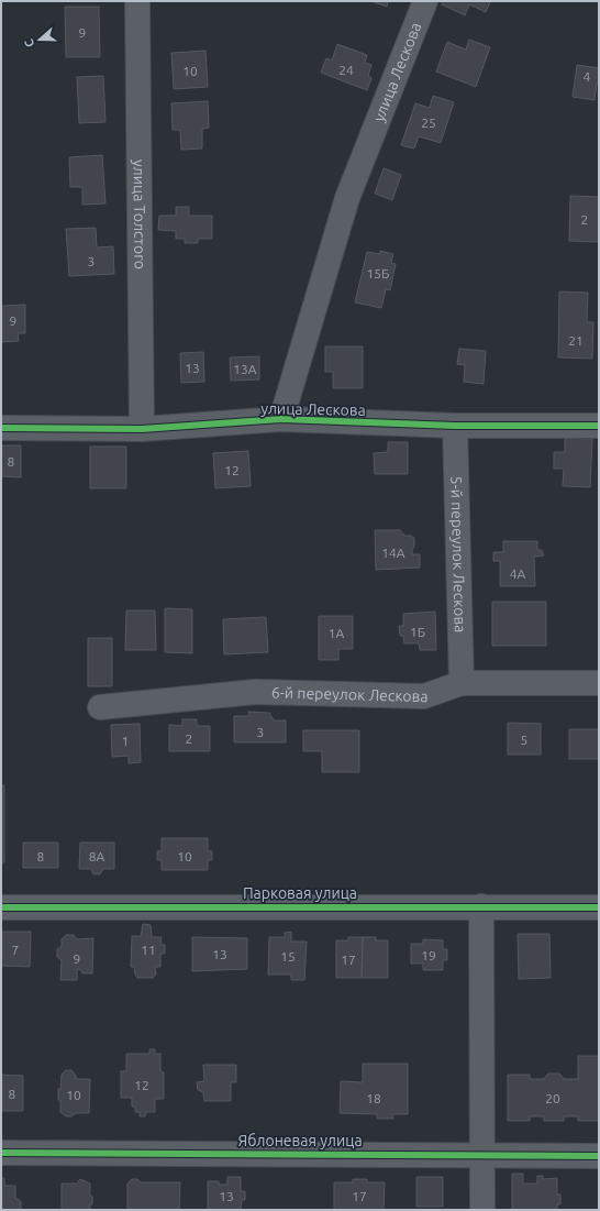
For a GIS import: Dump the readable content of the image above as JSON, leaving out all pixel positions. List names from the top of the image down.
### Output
{
  "streets": {
    "street": [
      "улица Лескова",
      "улица Толстого",
      "5-й переулок Лескова",
      "6-й переулок Лескова",
      "Парковая улица",
      "Яблоневая улица"
    ]
  },
  "crossings": [
    ["улица Лескова", "улица Толстого"],
    ["улица Лескова", "5-й переулок Лескова"],
    ["5-й переулок Лескова", "6-й переулок Лескова"]
  ],
  "house_numbers": [
    "9",
    "24",
    "10",
    "4",
    "25",
    "2",
    "3",
    "15Б",
    "9",
    "21",
    "13",
    "13А",
    "8",
    "12",
    "14А",
    "4А",
    "1Б",
    "1А",
    "3",
    "2",
    "5",
    "1",
    "8",
    "8А",
    "10",
    "7",
    "11",
    "13",
    "19",
    "15",
    "9",
    "17",
    "12",
    "8",
    "10",
    "18",
    "20",
    "13",
    "17"
  ],
  "north": "left"
}
